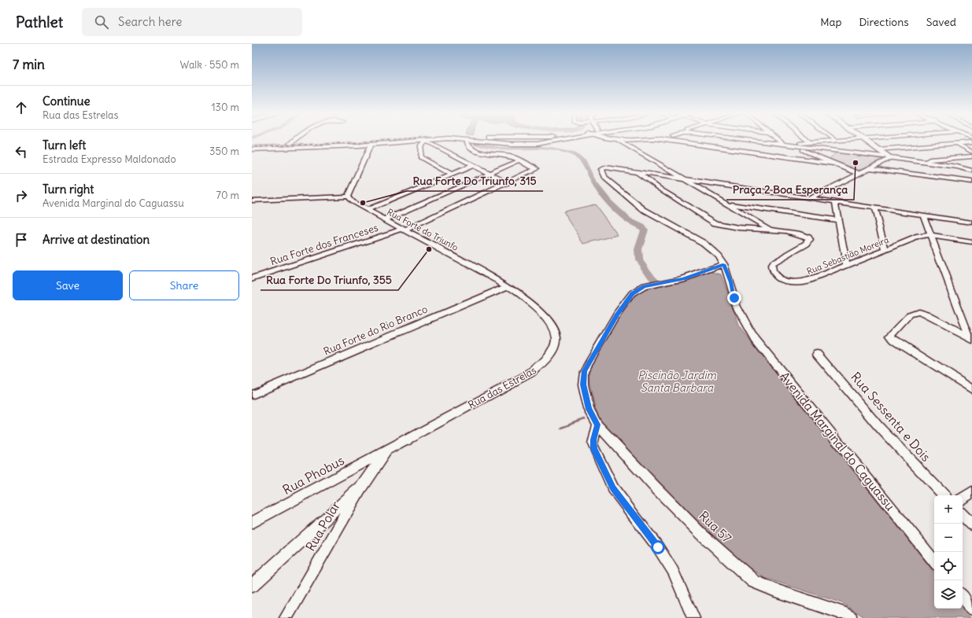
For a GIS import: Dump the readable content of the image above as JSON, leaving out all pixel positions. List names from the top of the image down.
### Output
{
  "streets": {
    "street": [
      "Rua Forte do Triunfo",
      "Rua Forte dos Franceses",
      "Rua Sebastião Moreira",
      "Rua Forte do Rio Branco",
      "Rua das Estrelas",
      "Rua Sessenta e Dois",
      "Avenida Marginal do Caguassu",
      "Rua Phobus",
      "Rua Polar",
      "Rua 57"
    ]
  },
  "crossings": [
    ["Rua Forte do Triunfo", "Rua Forte dos Franceses"],
    ["Rua Forte do Triunfo", "Rua Forte do Rio Branco"],
    ["Rua Forte do Triunfo", "Rua das Estrelas"],
    ["Rua Forte do Rio Branco", "Rua das Estrelas"],
    ["Rua das Estrelas", "Rua Phobus"],
    ["Rua das Estrelas", "Rua Polar"],
    ["Rua Phobus", "Rua Polar"]
  ],
  "water": ["Piscinão Jardim Santa Barbara"],
  "places": ["Praça 2 Boa Esperança", "Rua Forte Do Triunfo, 315", "Rua Forte Do Triunfo, 355"],
  "page": {
    "header": "Pathlet",
    "search": "Search here",
    "nav": ["Map", "Directions", "Saved"],
    "heading": ["7 min", "Walk · 550 m"],
    "list": [
      ["Continue", "Rua das Estrelas", "130 m"],
      ["Turn left", "Estrada Expresso Maldonado", "350 m"],
      ["Turn right", "Avenida Marginal do Caguassu", "70 m"],
      "Arrive at destination"
    ],
    "buttons": ["Save", "Share"],
    "map_buttons": ["+", "−"]
  }
}
